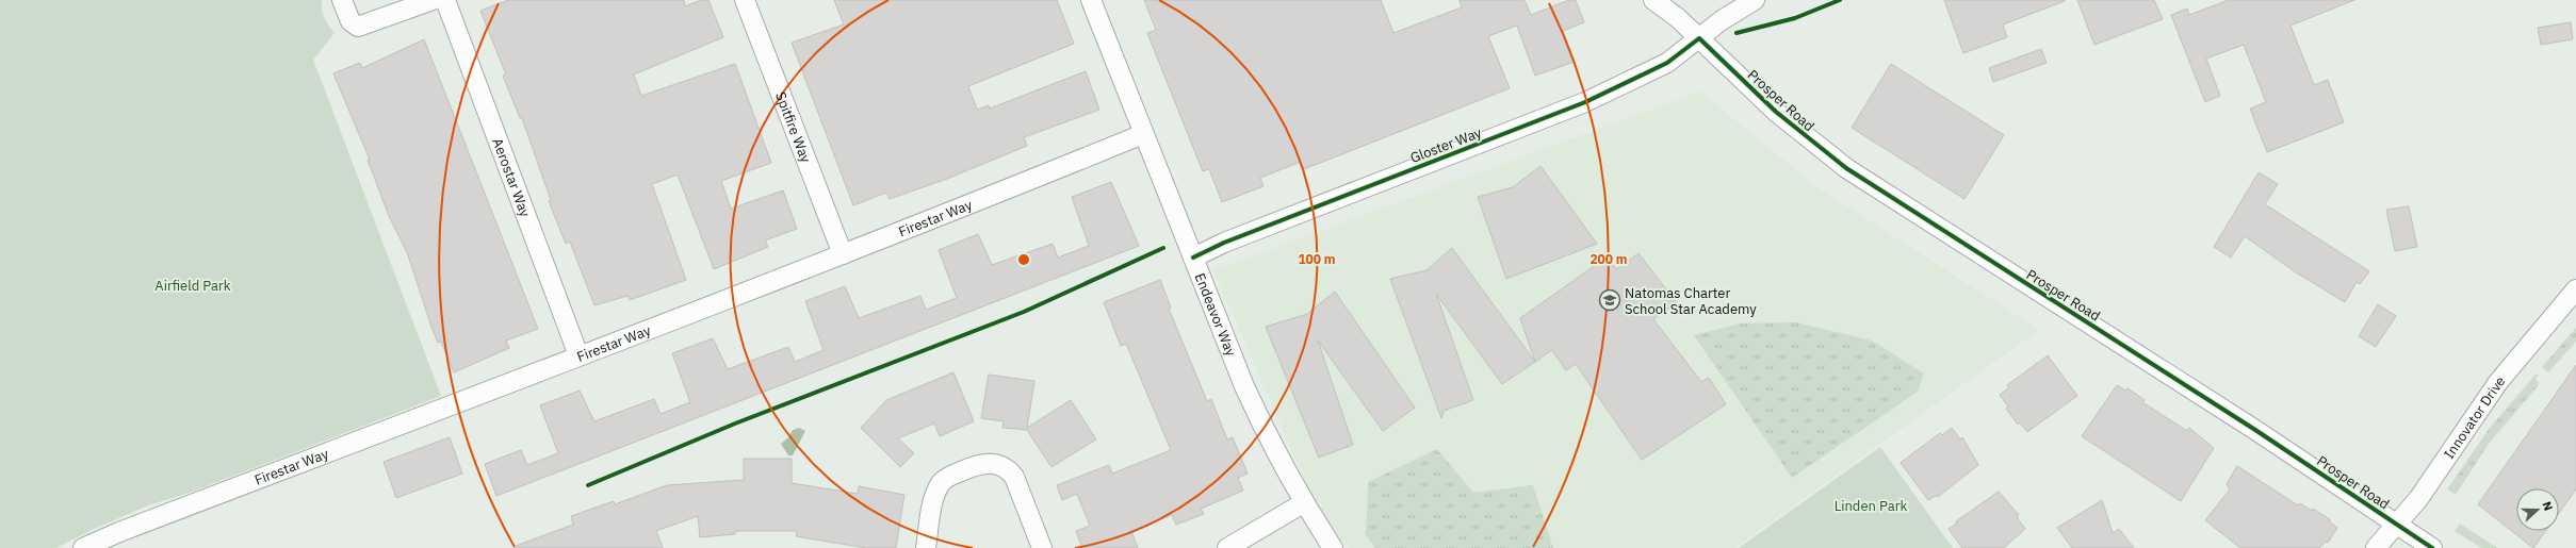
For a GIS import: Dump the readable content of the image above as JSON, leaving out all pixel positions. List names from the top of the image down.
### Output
{
  "streets": {
    "street": [
      "Prosper Road",
      "Spitfire Way",
      "Gloster Way",
      "Aerostar Way",
      "Firestar Way",
      "Endeavor Way",
      "Innovator Drive"
    ]
  },
  "crossings": [
    ["Prosper Road", "Gloster Way"],
    ["Prosper Road", "Innovator Drive"],
    ["Spitfire Way", "Firestar Way"],
    ["Gloster Way", "Endeavor Way"],
    ["Aerostar Way", "Firestar Way"],
    ["Firestar Way", "Endeavor Way"]
  ],
  "parks": ["Airfield Park", "Linden Park"],
  "places": {
    "school or university": ["Natomas Charter School Star Academy"]
  },
  "north": "right",
  "rings": ["100 m", "200 m"]
}
